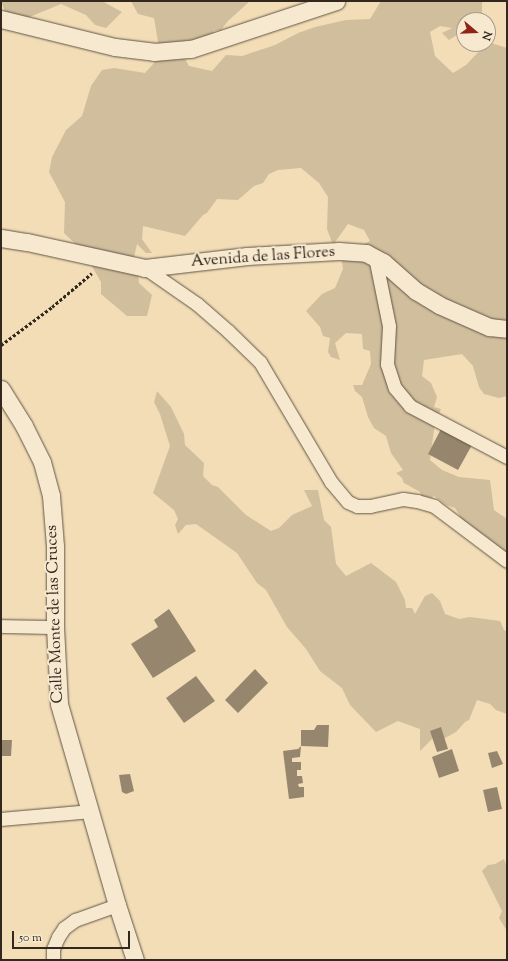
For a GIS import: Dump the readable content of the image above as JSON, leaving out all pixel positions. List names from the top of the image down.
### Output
{
  "streets": {
    "street": ["Avenida de las Flores", "Calle Monte de las Cruces"]
  },
  "scale_bar": "50 m",
  "north": "right"
}
